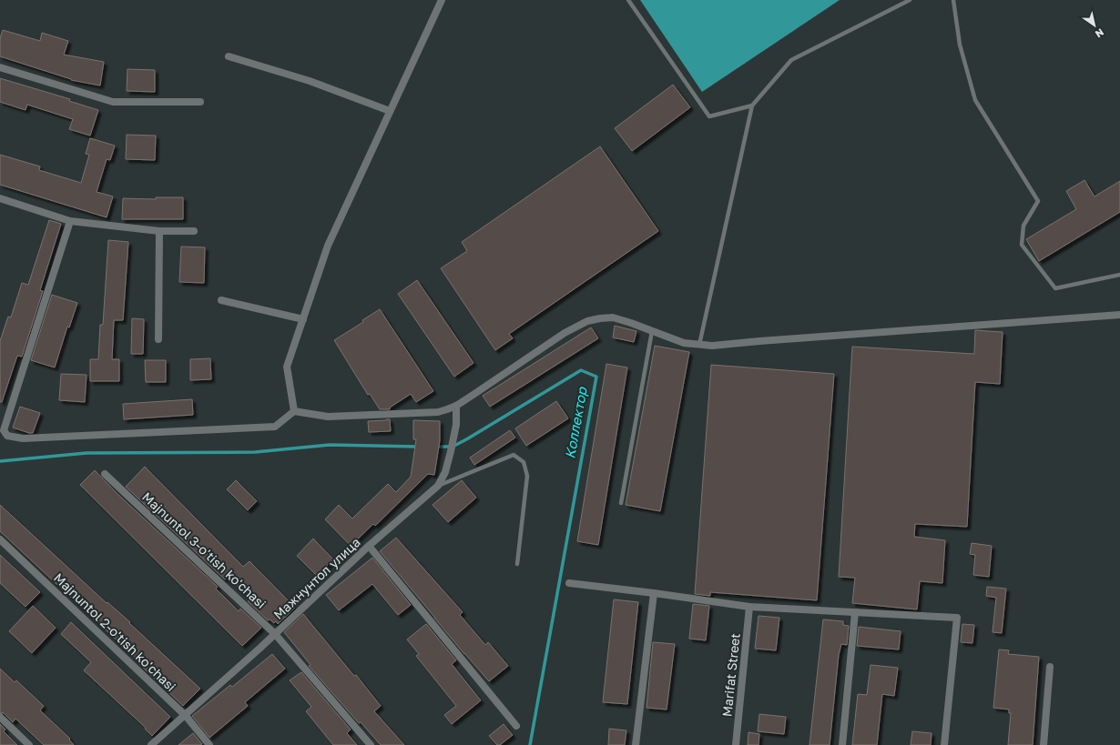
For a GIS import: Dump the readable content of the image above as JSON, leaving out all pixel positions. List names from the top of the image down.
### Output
{
  "streets": {
    "street": [
      "Majnuntol 3-o'tish ko'chasi",
      "Мажнунтол улица",
      "Majnuntol 2-o'tish ko'chasi",
      "Marifat Street"
    ]
  },
  "crossings": [
    ["Majnuntol 3-o'tish ko'chasi", "Мажнунтол улица"],
    ["Мажнунтол улица", "Majnuntol 2-o'tish ko'chasi"]
  ],
  "water": ["Коллектор"],
  "north": "bottom right"
}
